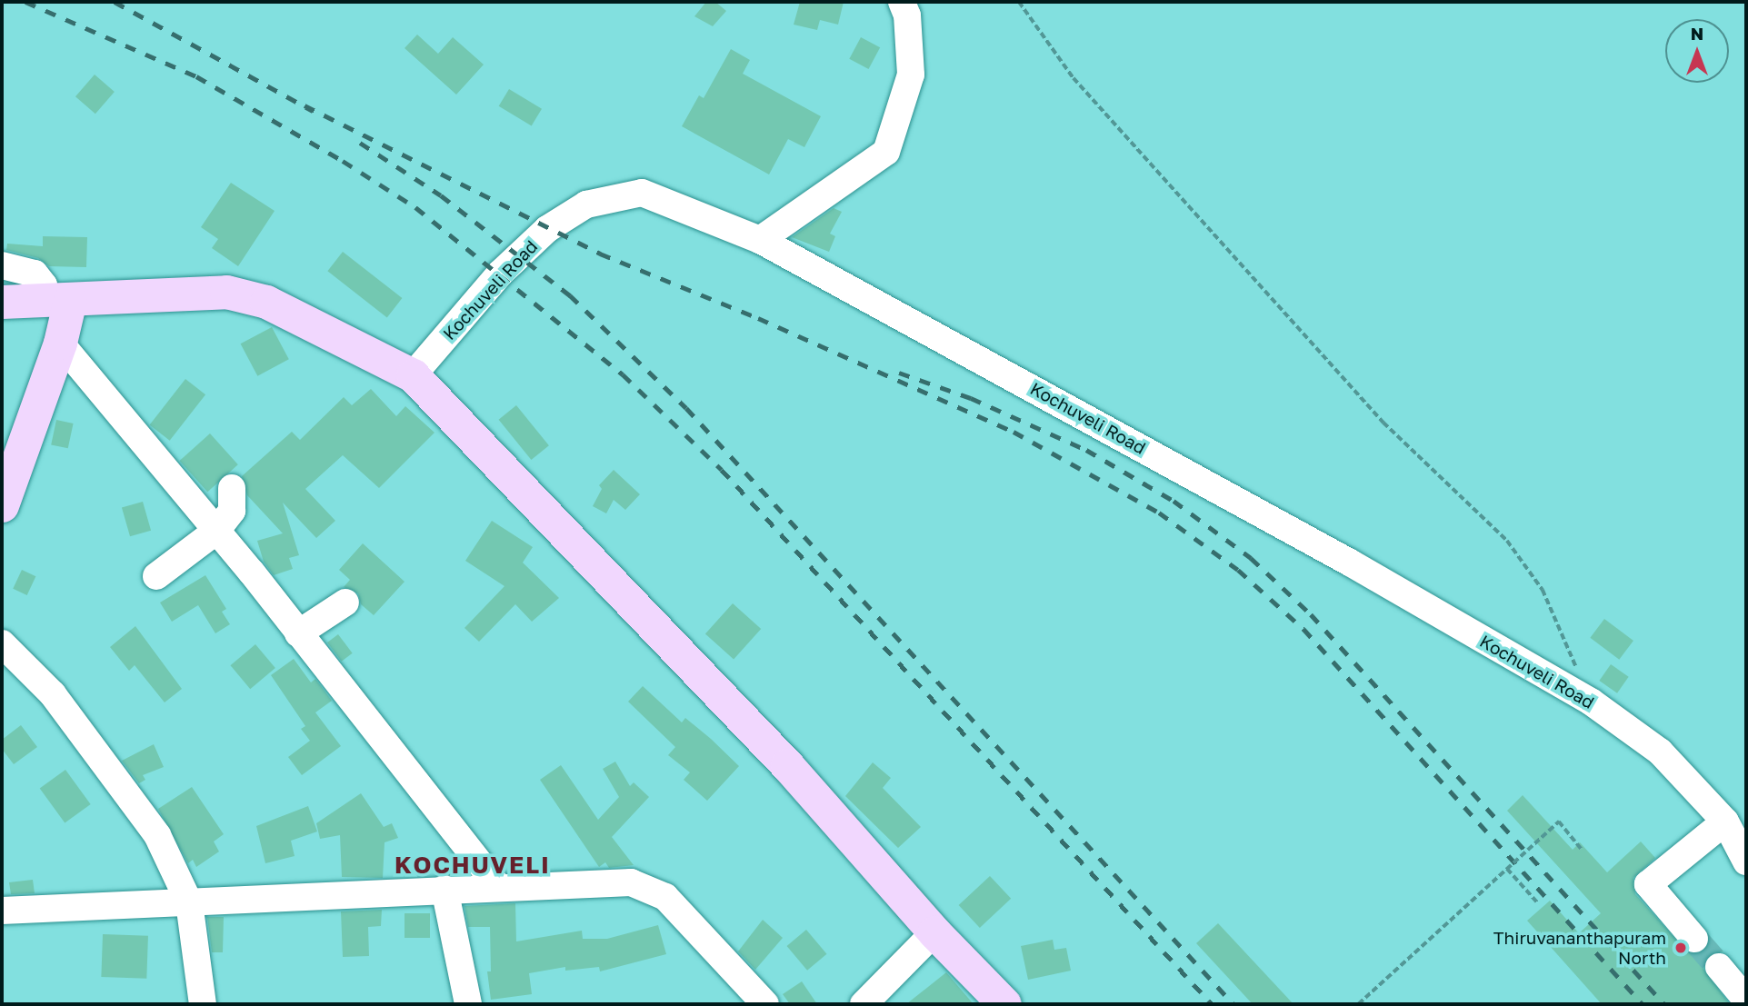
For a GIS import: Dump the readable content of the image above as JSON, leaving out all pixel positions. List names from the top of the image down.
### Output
{
  "streets": {
    "street": ["Kochuveli Road"]
  },
  "districts": ["KOCHUVELI"],
  "places": ["Thiruvananthapuram North"],
  "north": "top"
}
